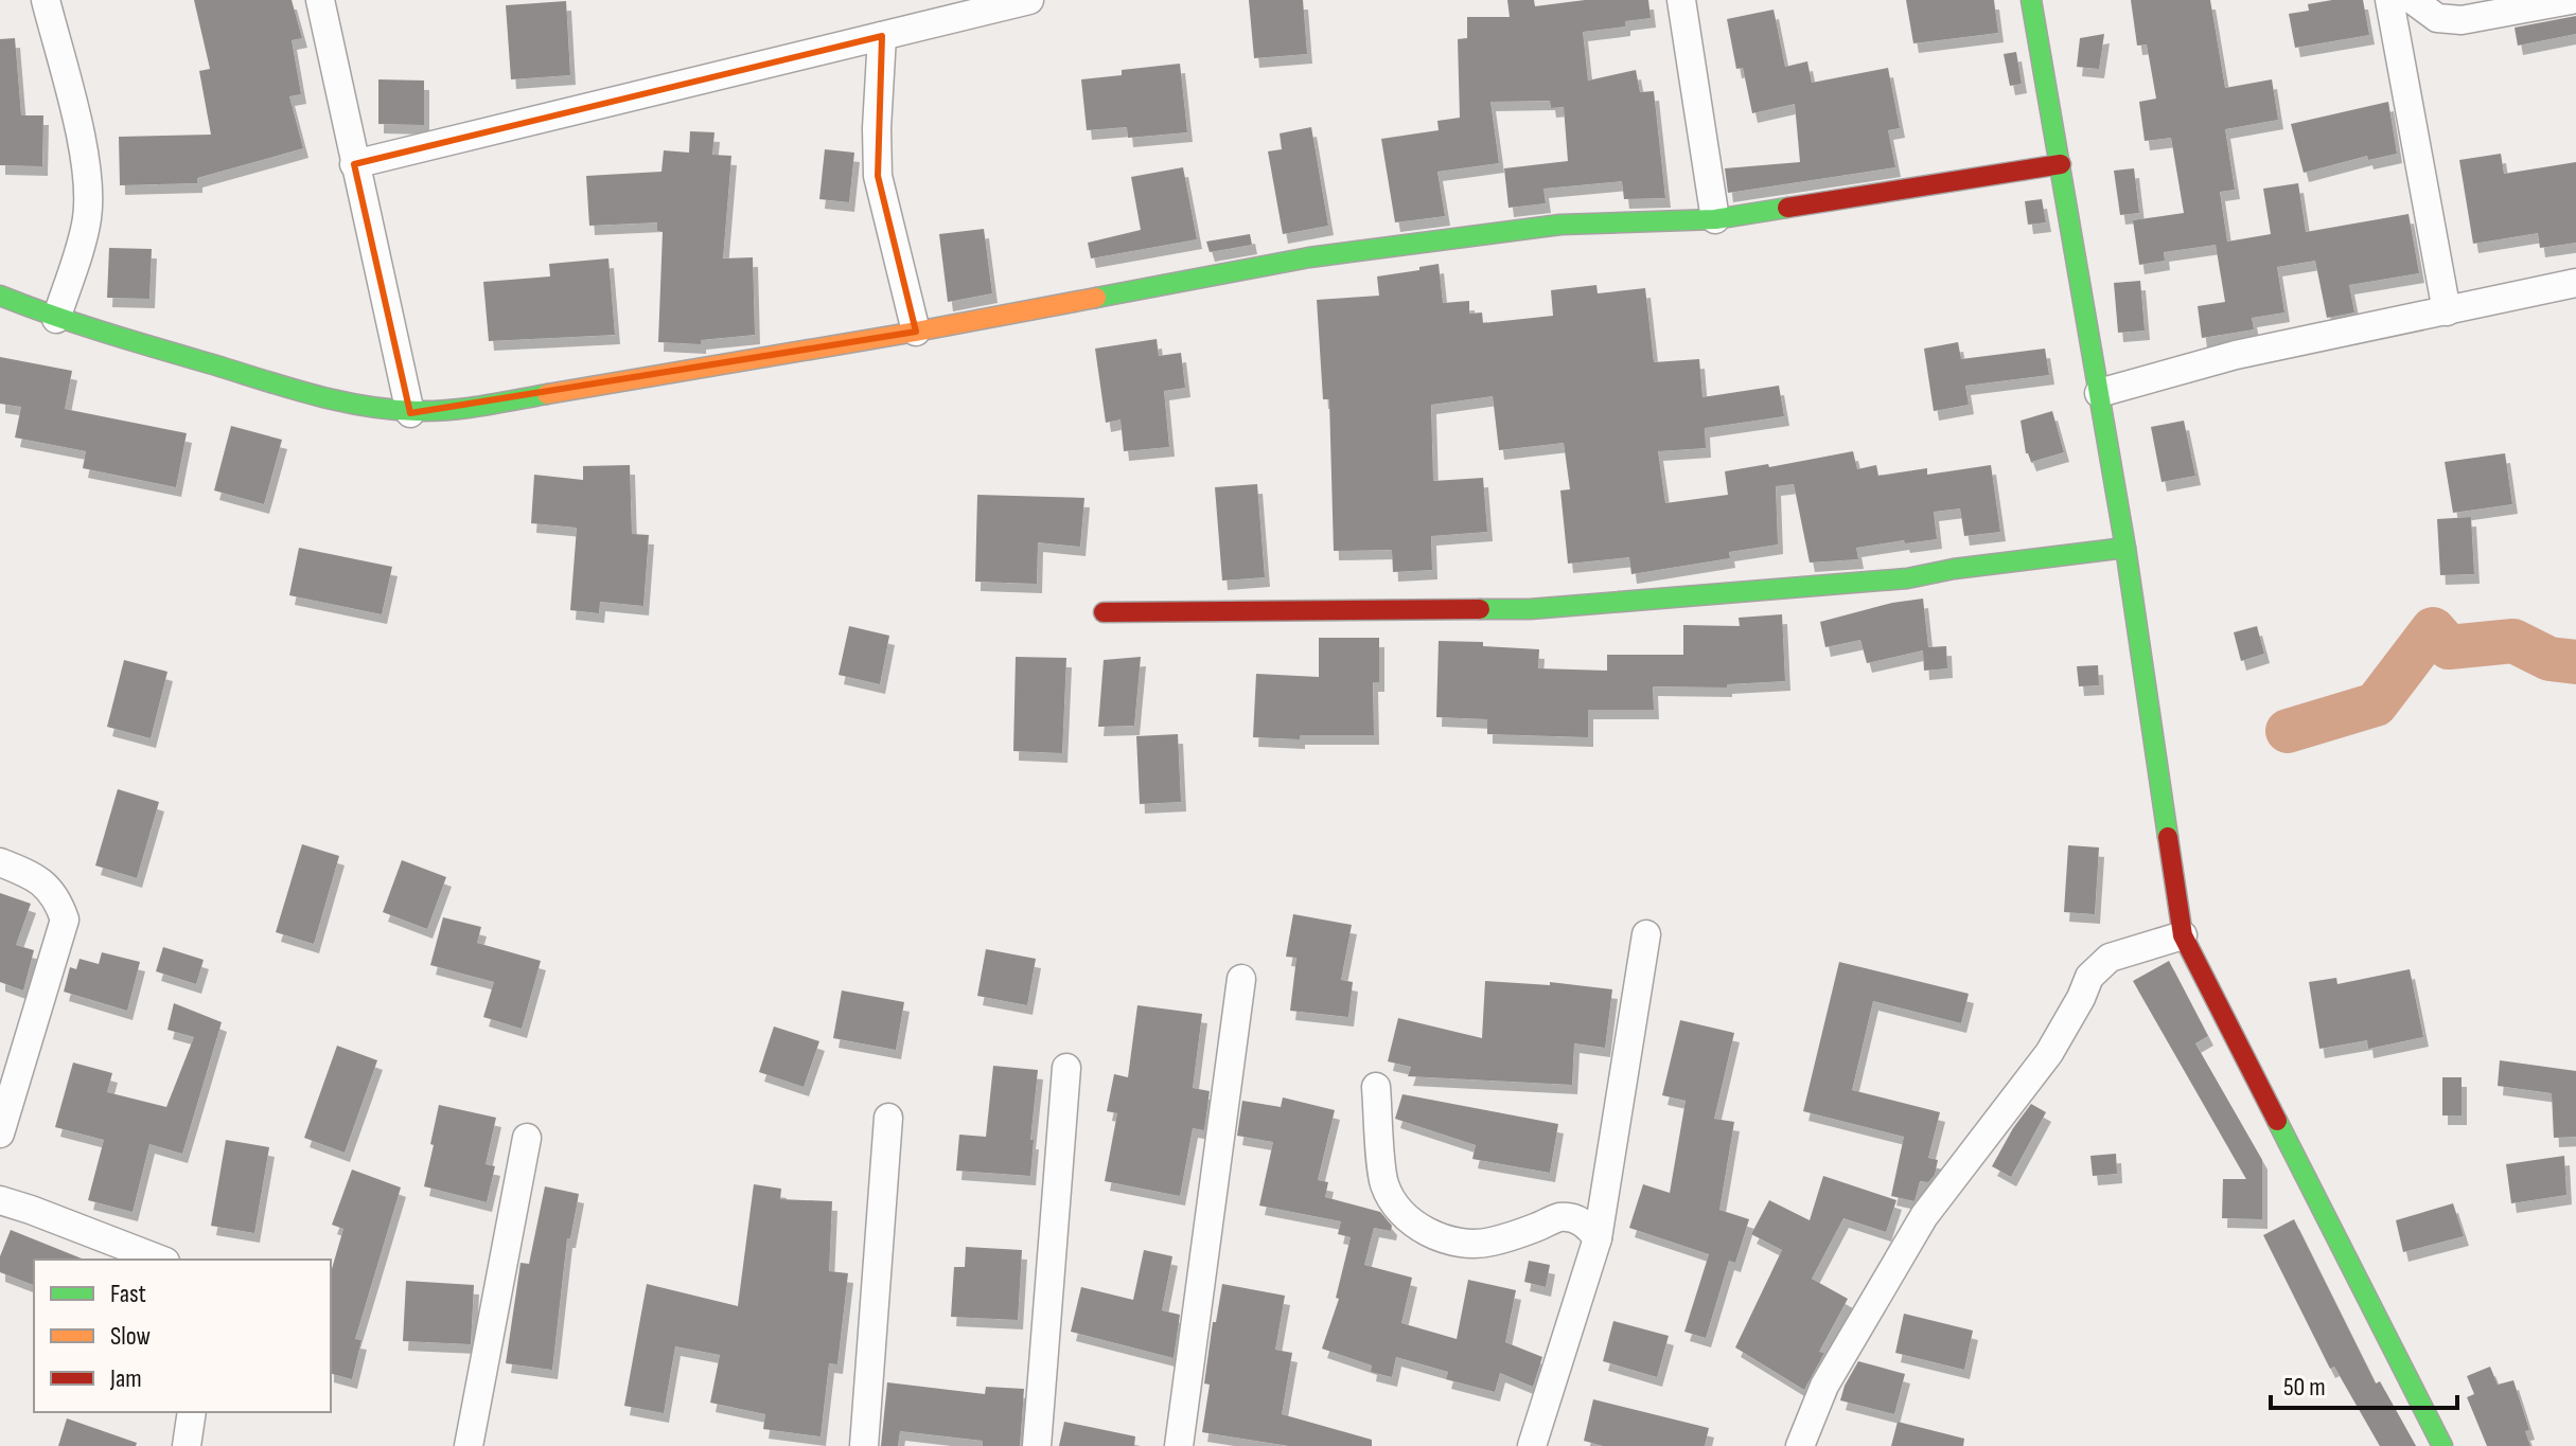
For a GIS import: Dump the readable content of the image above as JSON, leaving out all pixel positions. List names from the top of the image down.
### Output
{
  "legend": ["Fast", "Slow", "Jam"],
  "scale_bar": "50 m"
}
